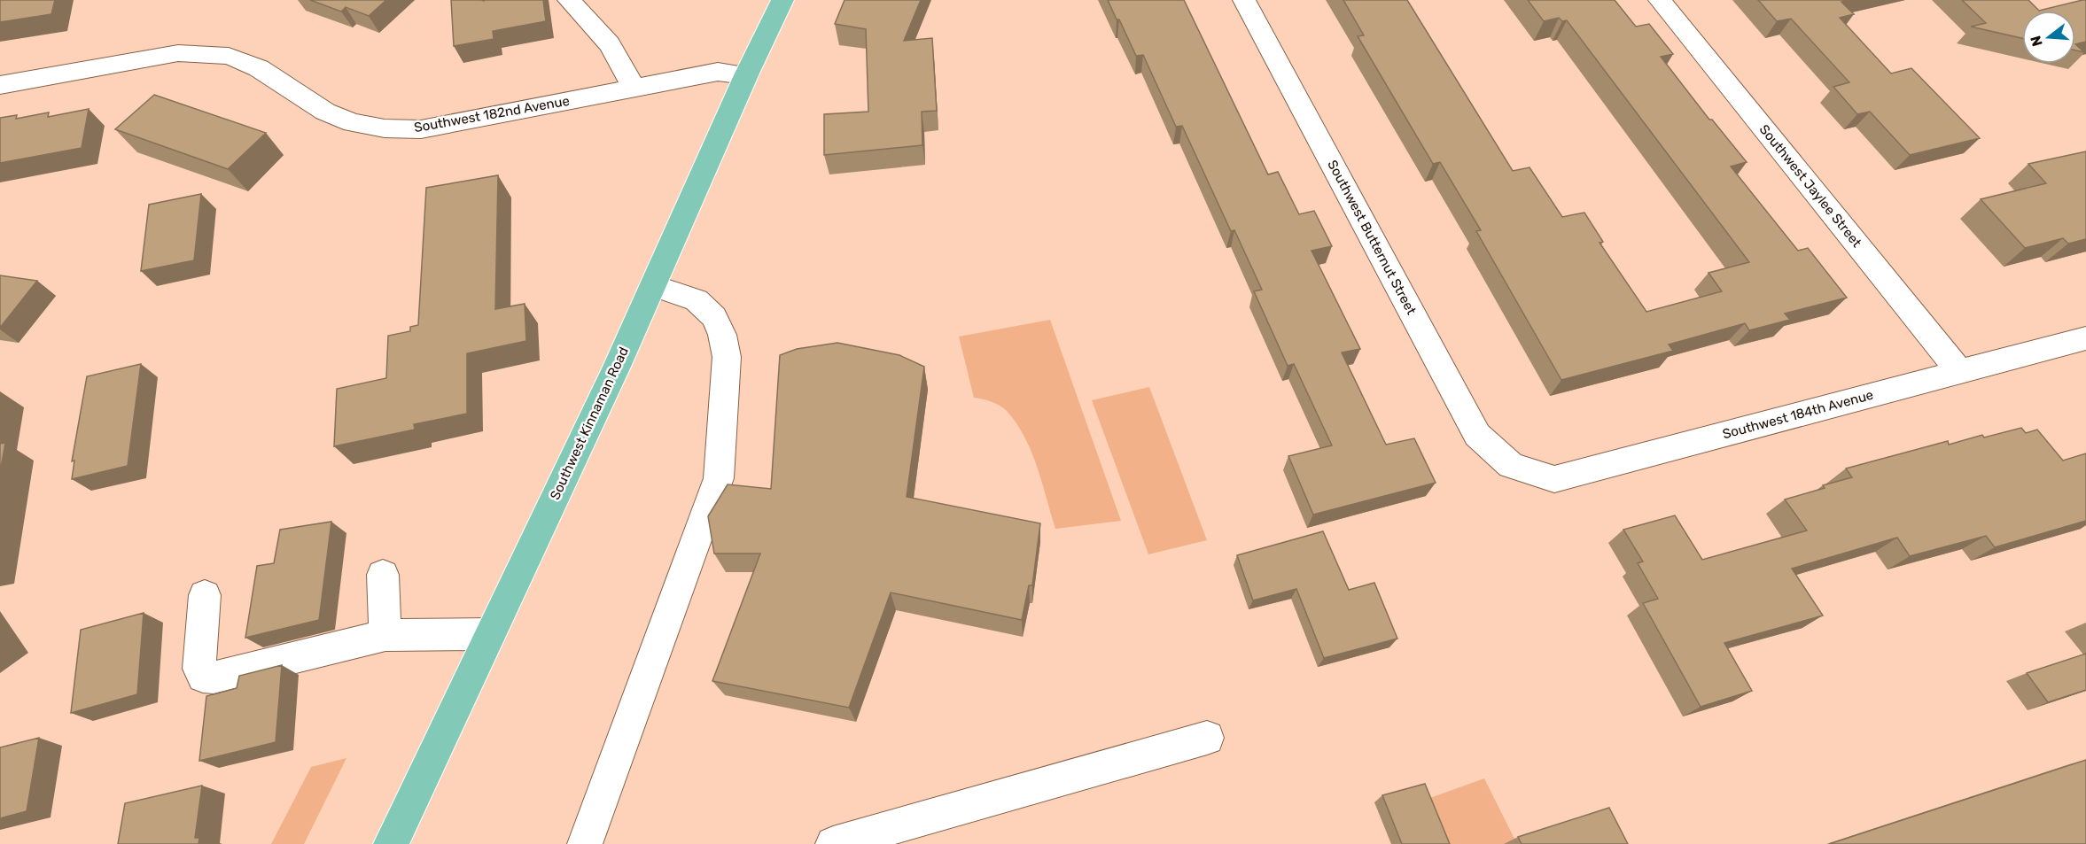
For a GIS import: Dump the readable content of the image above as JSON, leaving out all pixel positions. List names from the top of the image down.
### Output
{
  "streets": {
    "main road": ["Southwest Kinnaman Road"],
    "street": [
      "Southwest 182nd Avenue",
      "Southwest Jaylee Street",
      "Southwest Butternut Street",
      "Southwest 184th Avenue"
    ]
  },
  "crossings": [
    ["Southwest 182nd Avenue", "Southwest Kinnaman Road"],
    ["Southwest Jaylee Street", "Southwest 184th Avenue"],
    ["Southwest Butternut Street", "Southwest 184th Avenue"]
  ],
  "north": "left"
}
